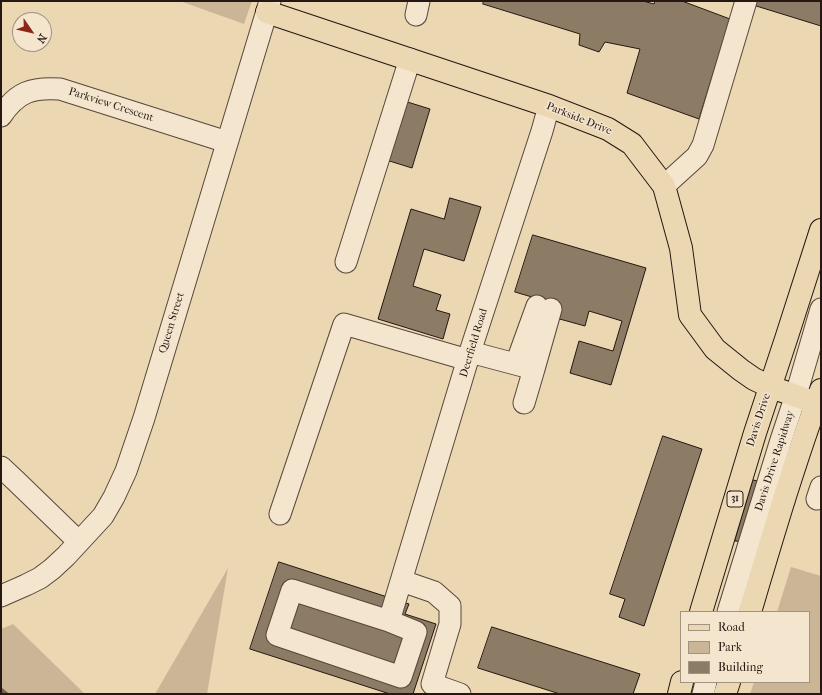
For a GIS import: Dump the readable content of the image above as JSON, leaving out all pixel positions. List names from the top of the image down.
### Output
{
  "streets": {
    "main road": ["Parkside Drive", "Davis Drive", "31"],
    "street": [
      "Parkview Crescent",
      "Queen Street",
      "Deerfield Road",
      "Davis Drive Rapidway"
    ]
  },
  "crossings": [
    ["Parkview Crescent", "Queen Street"],
    ["Parkside Drive", "Queen Street"],
    ["Parkside Drive", "Deerfield Road"],
    ["Parkside Drive", "Davis Drive"],
    ["Parkside Drive", "Davis Drive Rapidway"]
  ],
  "legend": ["Road", "Park", "Building"],
  "north": "bottom right"
}
